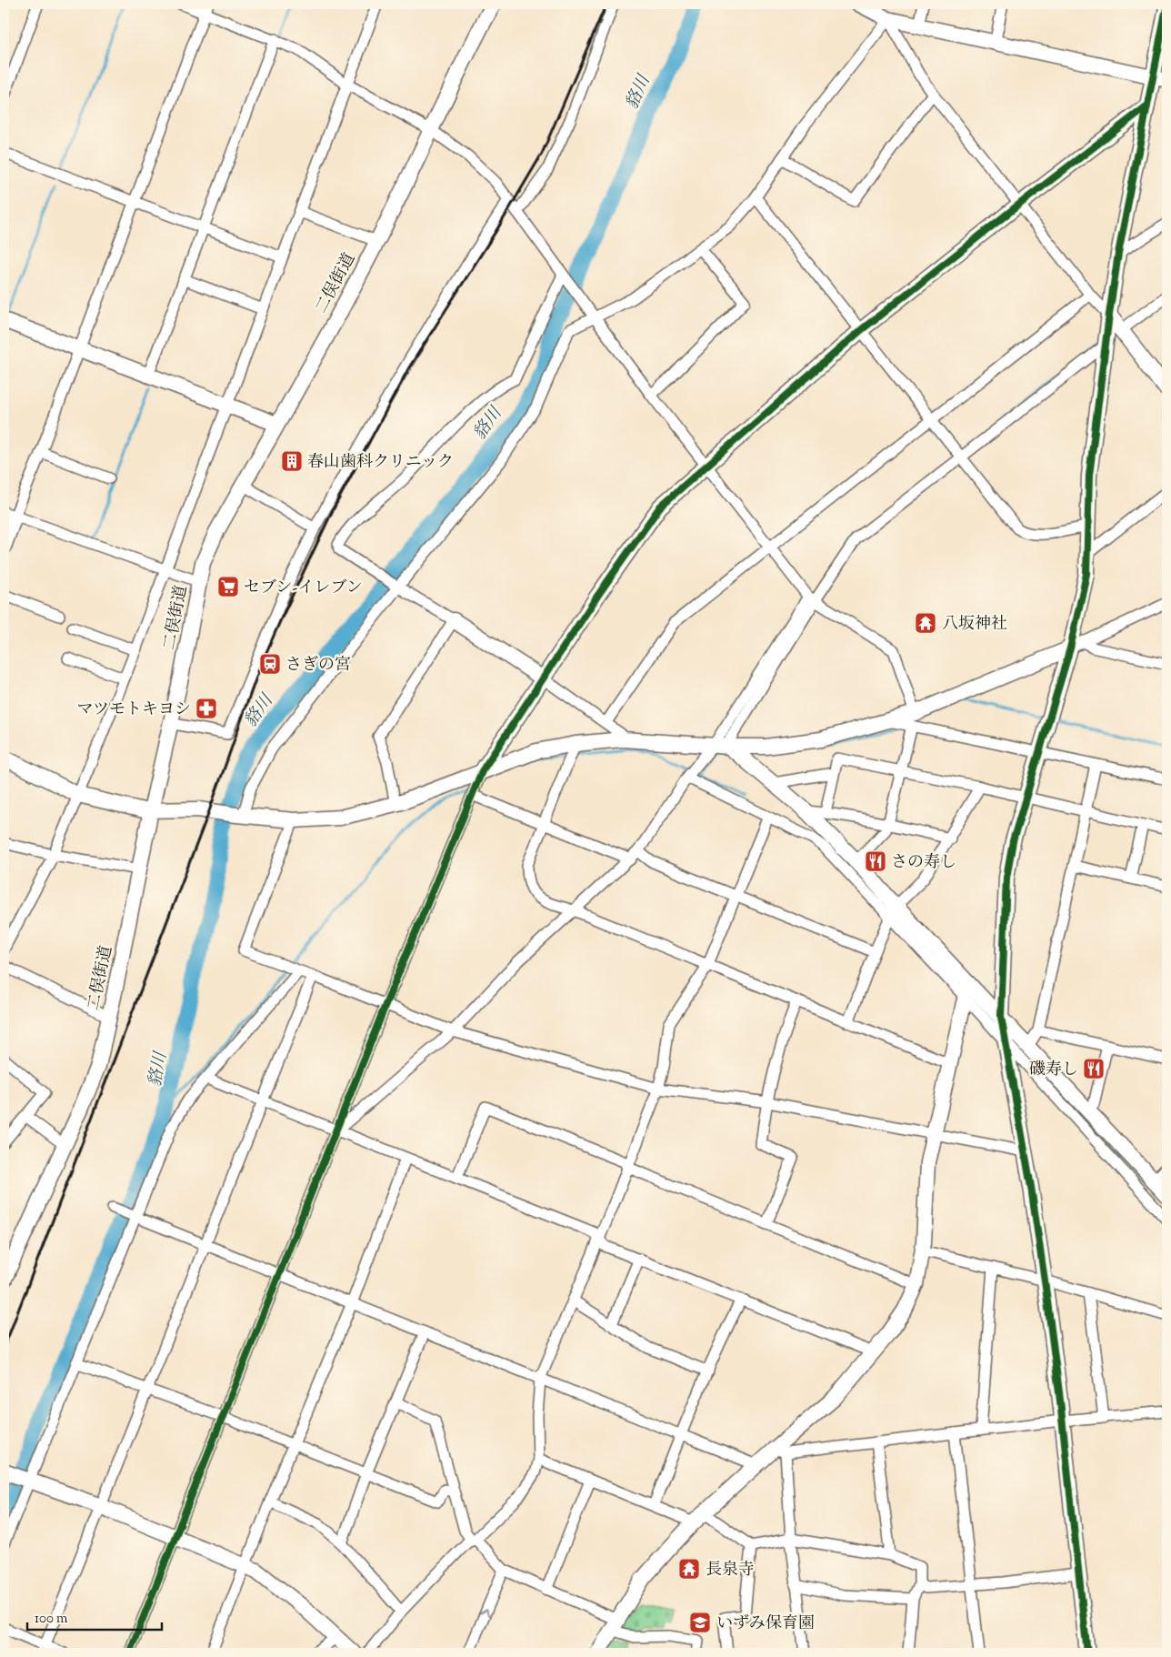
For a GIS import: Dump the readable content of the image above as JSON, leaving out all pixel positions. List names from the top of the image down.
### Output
{
  "streets": {
    "street": ["二俣街道"]
  },
  "water": ["貉川"],
  "places": {
    "building": ["春山歯科クリニック"],
    "supermarket": ["セブン-イレブン"],
    "temple": ["八坂神社", "長泉寺"],
    "station": ["さぎの宮"],
    "pharmacy": ["マツモトキヨシ"],
    "restaurant": ["さの寿し", "磯寿し"],
    "school or university": ["いずみ保育園"]
  },
  "scale_bar": "100 m"
}
